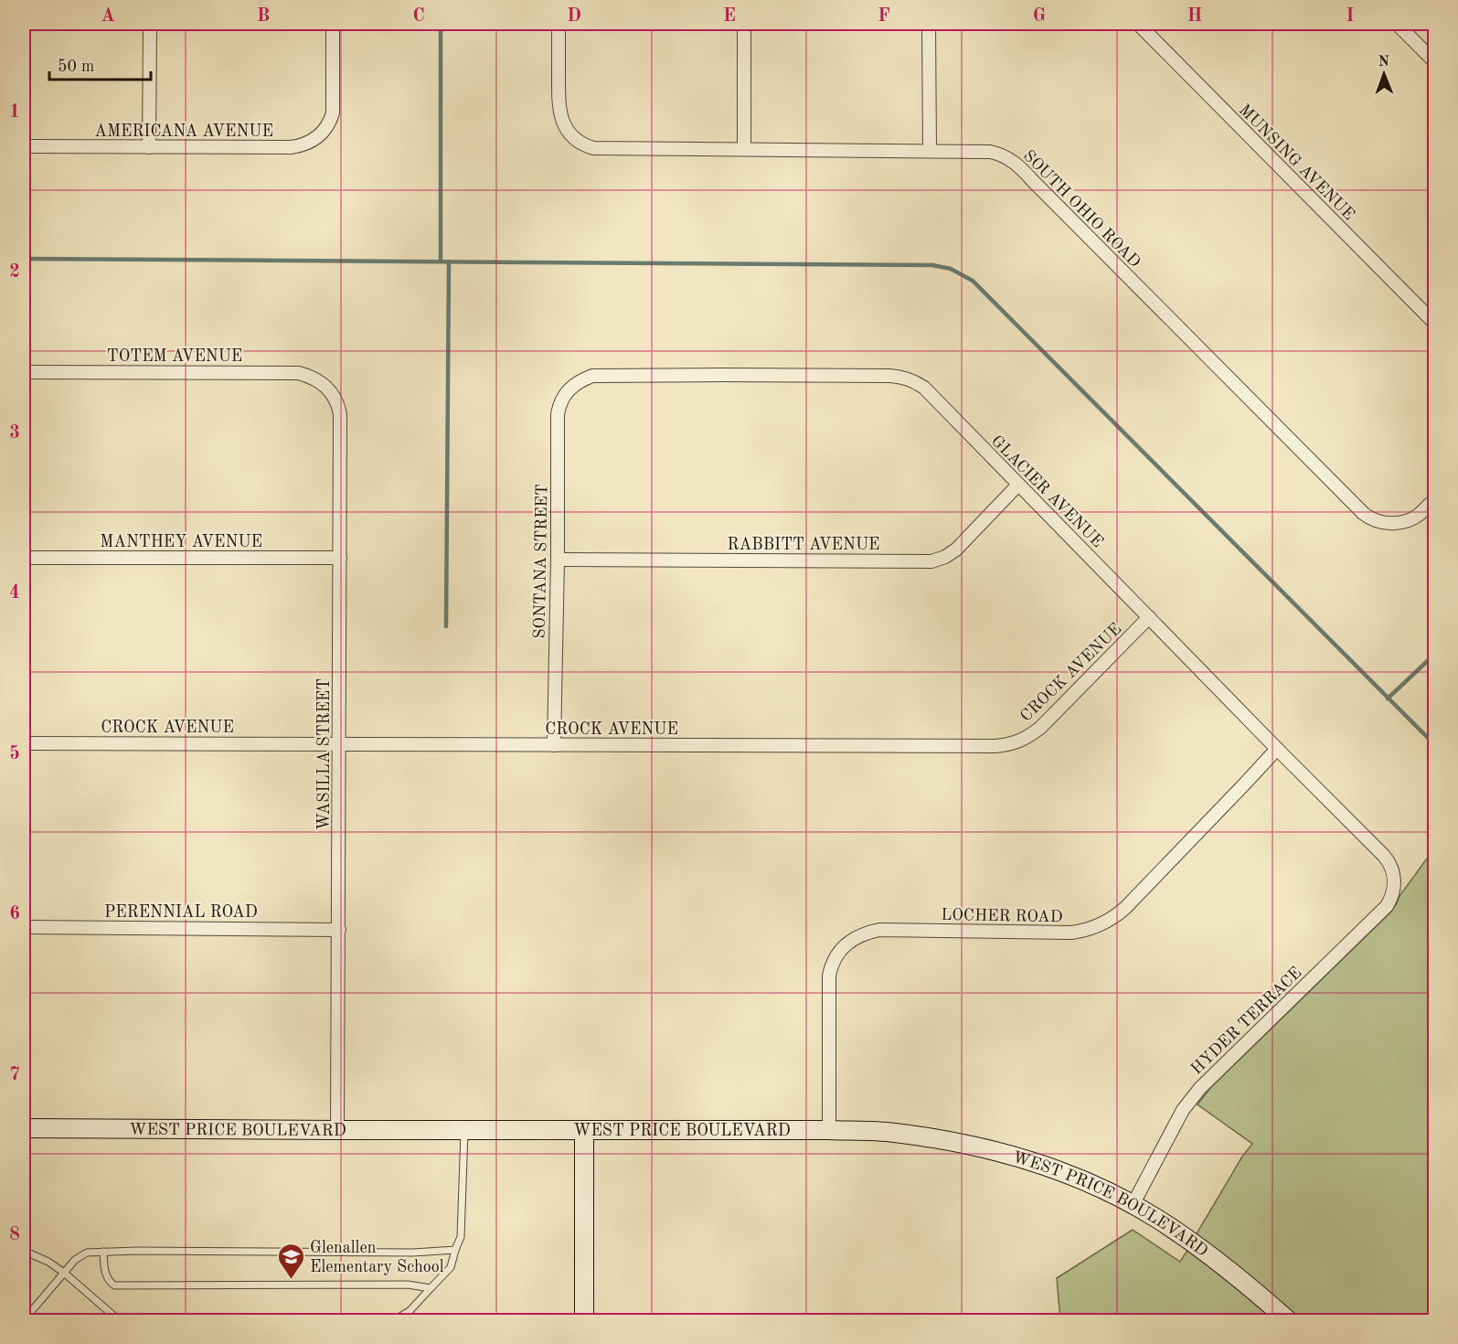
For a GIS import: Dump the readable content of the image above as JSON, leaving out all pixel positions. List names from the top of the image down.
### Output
{
  "streets": {
    "street": [
      "AMERICANA AVENUE",
      "MUNSING AVENUE",
      "SOUTH OHIO ROAD",
      "TOTEM AVENUE",
      "GLACIER AVENUE",
      "MANTHEY AVENUE",
      "RABBITT AVENUE",
      "SONTANA STREET",
      "CROCK AVENUE",
      "WASILLA STREET",
      "PERENNIAL ROAD",
      "LOCHER ROAD",
      "HYDER TERRACE",
      "WEST PRICE BOULEVARD"
    ]
  },
  "crossings": [
    ["TOTEM AVENUE", "WASILLA STREET"],
    ["GLACIER AVENUE", "RABBITT AVENUE"],
    ["GLACIER AVENUE", "SONTANA STREET"],
    ["GLACIER AVENUE", "CROCK AVENUE"],
    ["GLACIER AVENUE", "LOCHER ROAD"],
    ["GLACIER AVENUE", "HYDER TERRACE"],
    ["MANTHEY AVENUE", "WASILLA STREET"],
    ["RABBITT AVENUE", "SONTANA STREET"],
    ["SONTANA STREET", "CROCK AVENUE"],
    ["CROCK AVENUE", "WASILLA STREET"],
    ["WASILLA STREET", "PERENNIAL ROAD"],
    ["WASILLA STREET", "WEST PRICE BOULEVARD"],
    ["LOCHER ROAD", "WEST PRICE BOULEVARD"],
    ["HYDER TERRACE", "WEST PRICE BOULEVARD"]
  ],
  "places": {
    "school or university": ["Glenallen Elementary School"]
  },
  "scale_bar": "50 m",
  "north": "top",
  "grid": {
    "columns": [
      "A",
      "B",
      "C",
      "D",
      "E",
      "F",
      "G",
      "H",
      "I"
    ],
    "rows": [
      "1",
      "2",
      "3",
      "4",
      "5",
      "6",
      "7",
      "8"
    ]
  }
}
